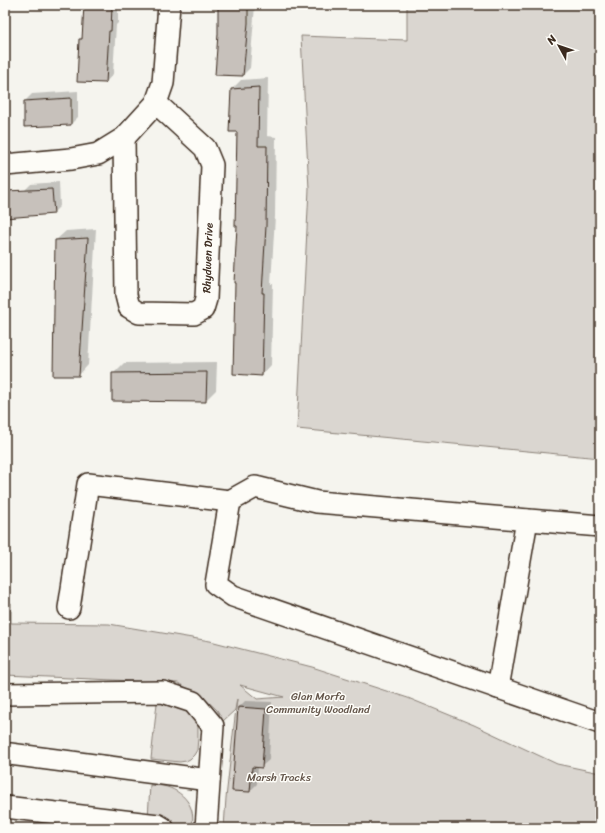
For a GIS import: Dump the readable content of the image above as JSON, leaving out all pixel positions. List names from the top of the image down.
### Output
{
  "streets": {
    "street": ["Rhydwen Drive"]
  },
  "parks": ["Glan Morfa Community Woodland", "Marsh Tracks"],
  "north": "top left"
}
